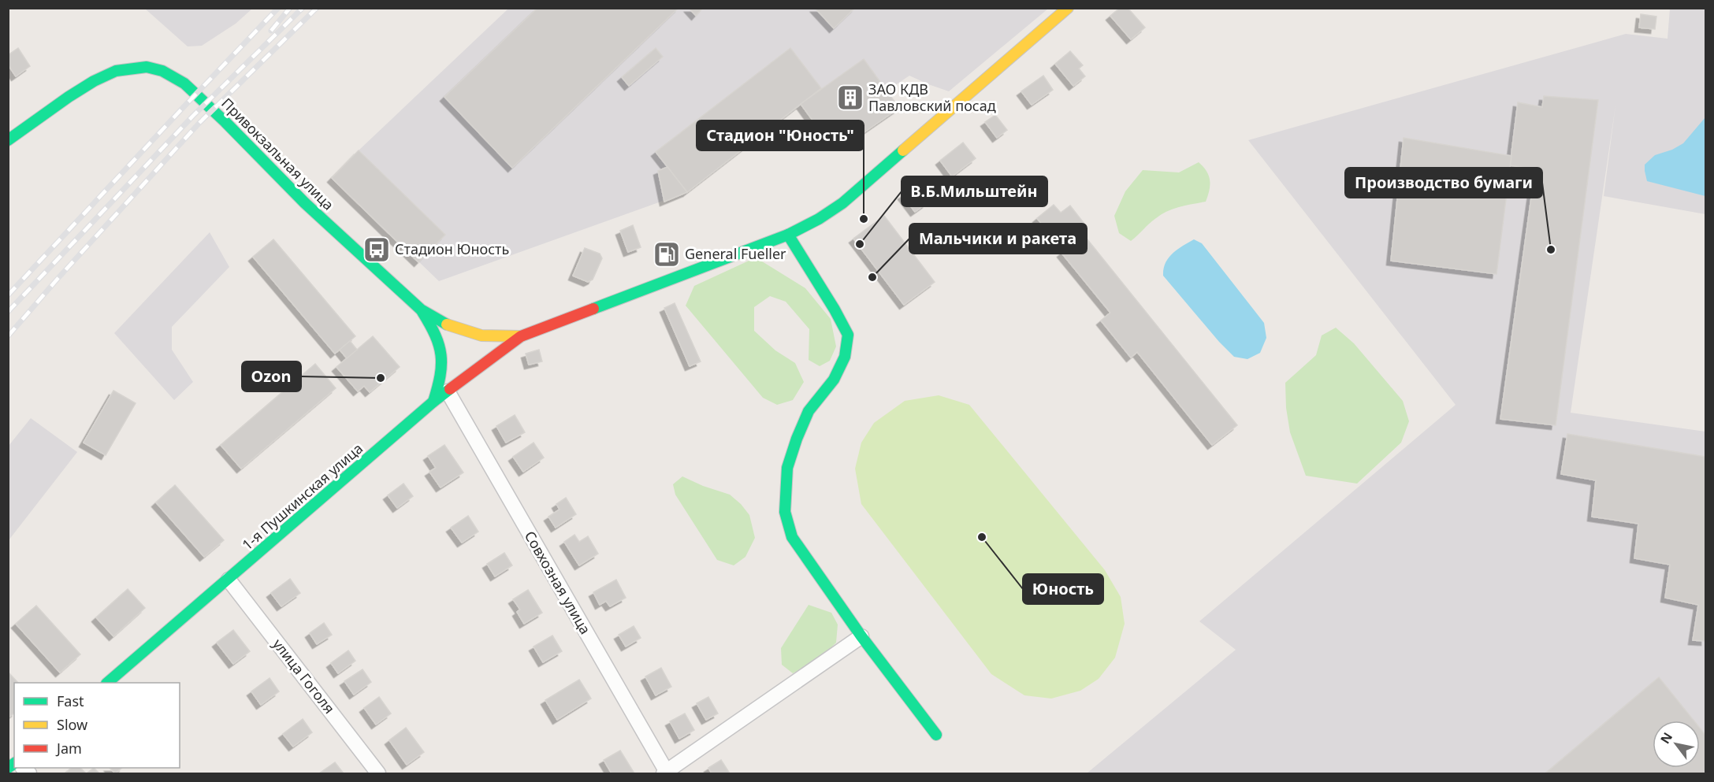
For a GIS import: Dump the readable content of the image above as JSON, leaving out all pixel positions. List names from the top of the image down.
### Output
{
  "streets": {
    "main road": ["Привокзальная улица", "1-я Пушкинская улица"],
    "street": ["Совхозная улица", "улица Гоголя"]
  },
  "crossings": [
    ["Привокзальная улица", "1-я Пушкинская улица"],
    ["1-я Пушкинская улица", "Совхозная улица"],
    ["1-я Пушкинская улица", "улица Гоголя"]
  ],
  "places": {
    "building": ["ЗАО КДВ Павловский посад"],
    "other": [
      "Стадион \"Юность\"",
      "В.Б.Мильштейн",
      "Производство бумаги",
      "Мальчики и ракета",
      "Ozon",
      "Юность"
    ],
    "bus stop": ["Стадион Юность"],
    "fuel station": ["General Fueller"]
  },
  "legend": ["Fast", "Slow", "Jam"],
  "north": "top left"
}
